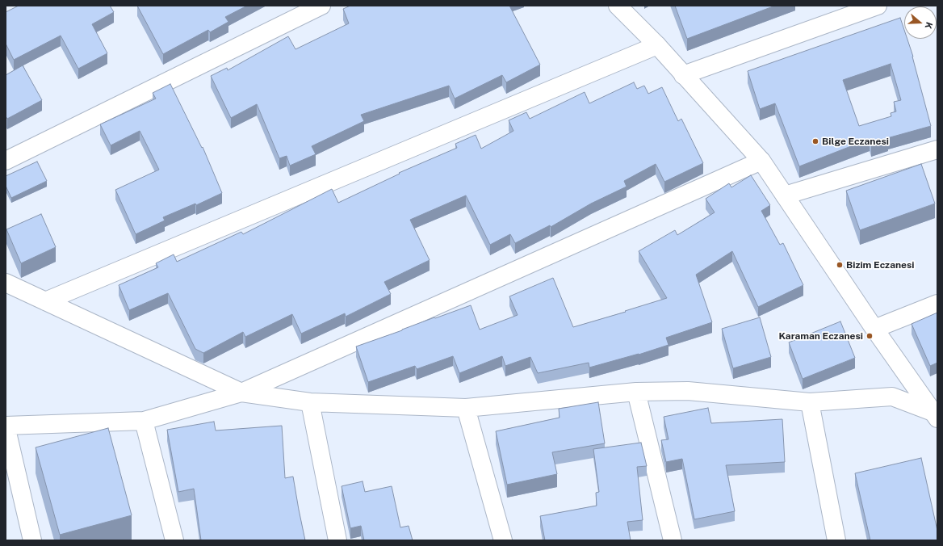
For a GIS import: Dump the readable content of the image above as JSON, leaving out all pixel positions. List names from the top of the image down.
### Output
{
  "places": ["Bilge Eczanesi", "Bizim Eczanesi", "Karaman Eczanesi"],
  "north": "right"
}
